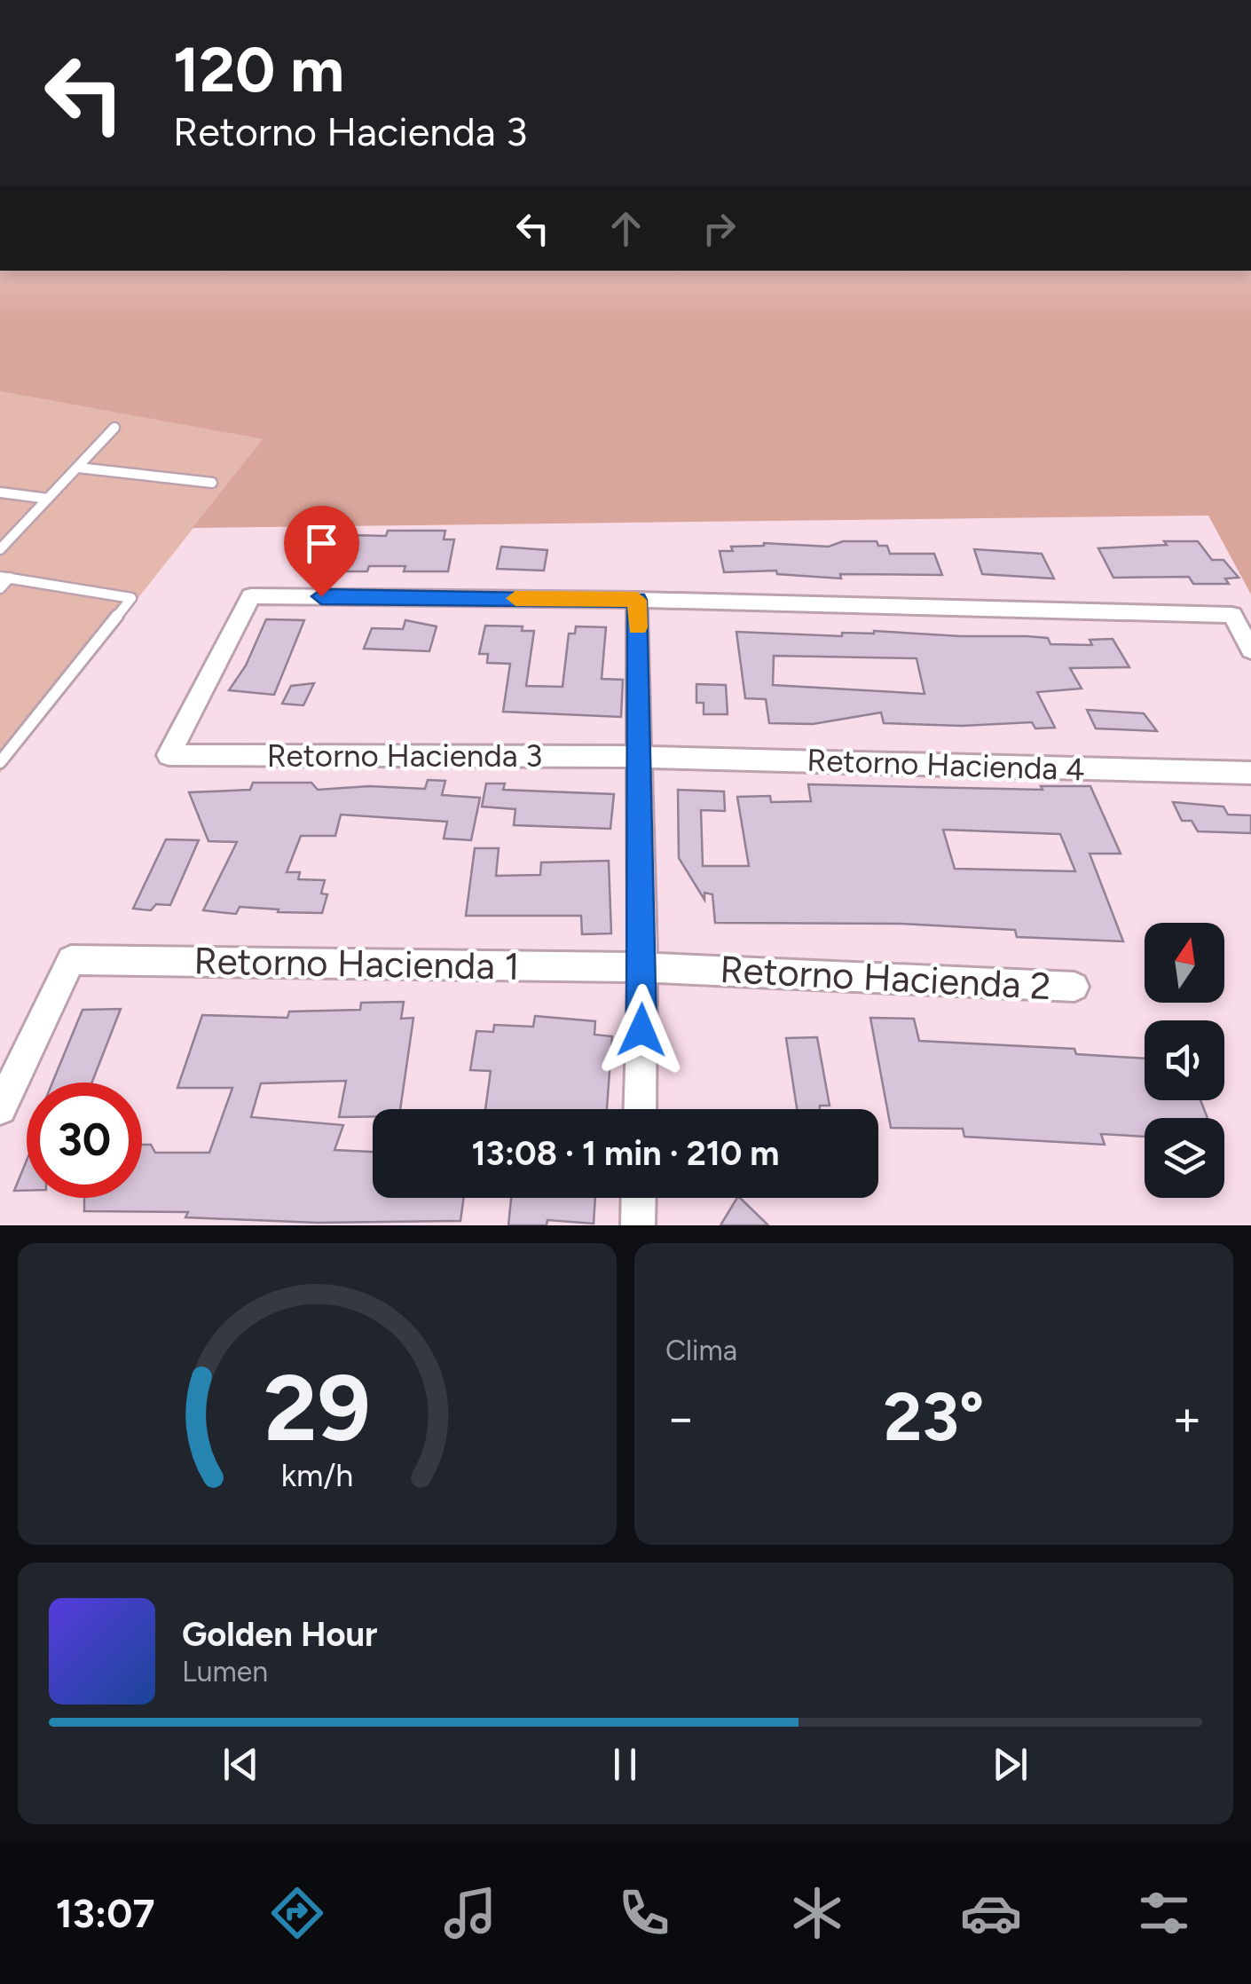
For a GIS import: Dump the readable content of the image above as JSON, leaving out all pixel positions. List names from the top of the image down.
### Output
{
  "streets": {
    "street": [
      "Retorno Hacienda 3",
      "Retorno Hacienda 4",
      "Retorno Hacienda 1",
      "Retorno Hacienda 2"
    ]
  },
  "crossings": [
    ["Retorno Hacienda 3", "Retorno Hacienda 4"],
    ["Retorno Hacienda 1", "Retorno Hacienda 2"]
  ],
  "north": "top",
  "page": {
    "turn": ["120 m", "Retorno Hacienda 3"],
    "limit": "30",
    "trip": "13:08 · 1 min · 210 m",
    "tile": "Clima",
    "heat": ["−", "23°", "+"],
    "song": ["Golden Hour", "Lumen"],
    "tabs": "13:07",
    "gauge": ["29", "km/h"]
  }
}
